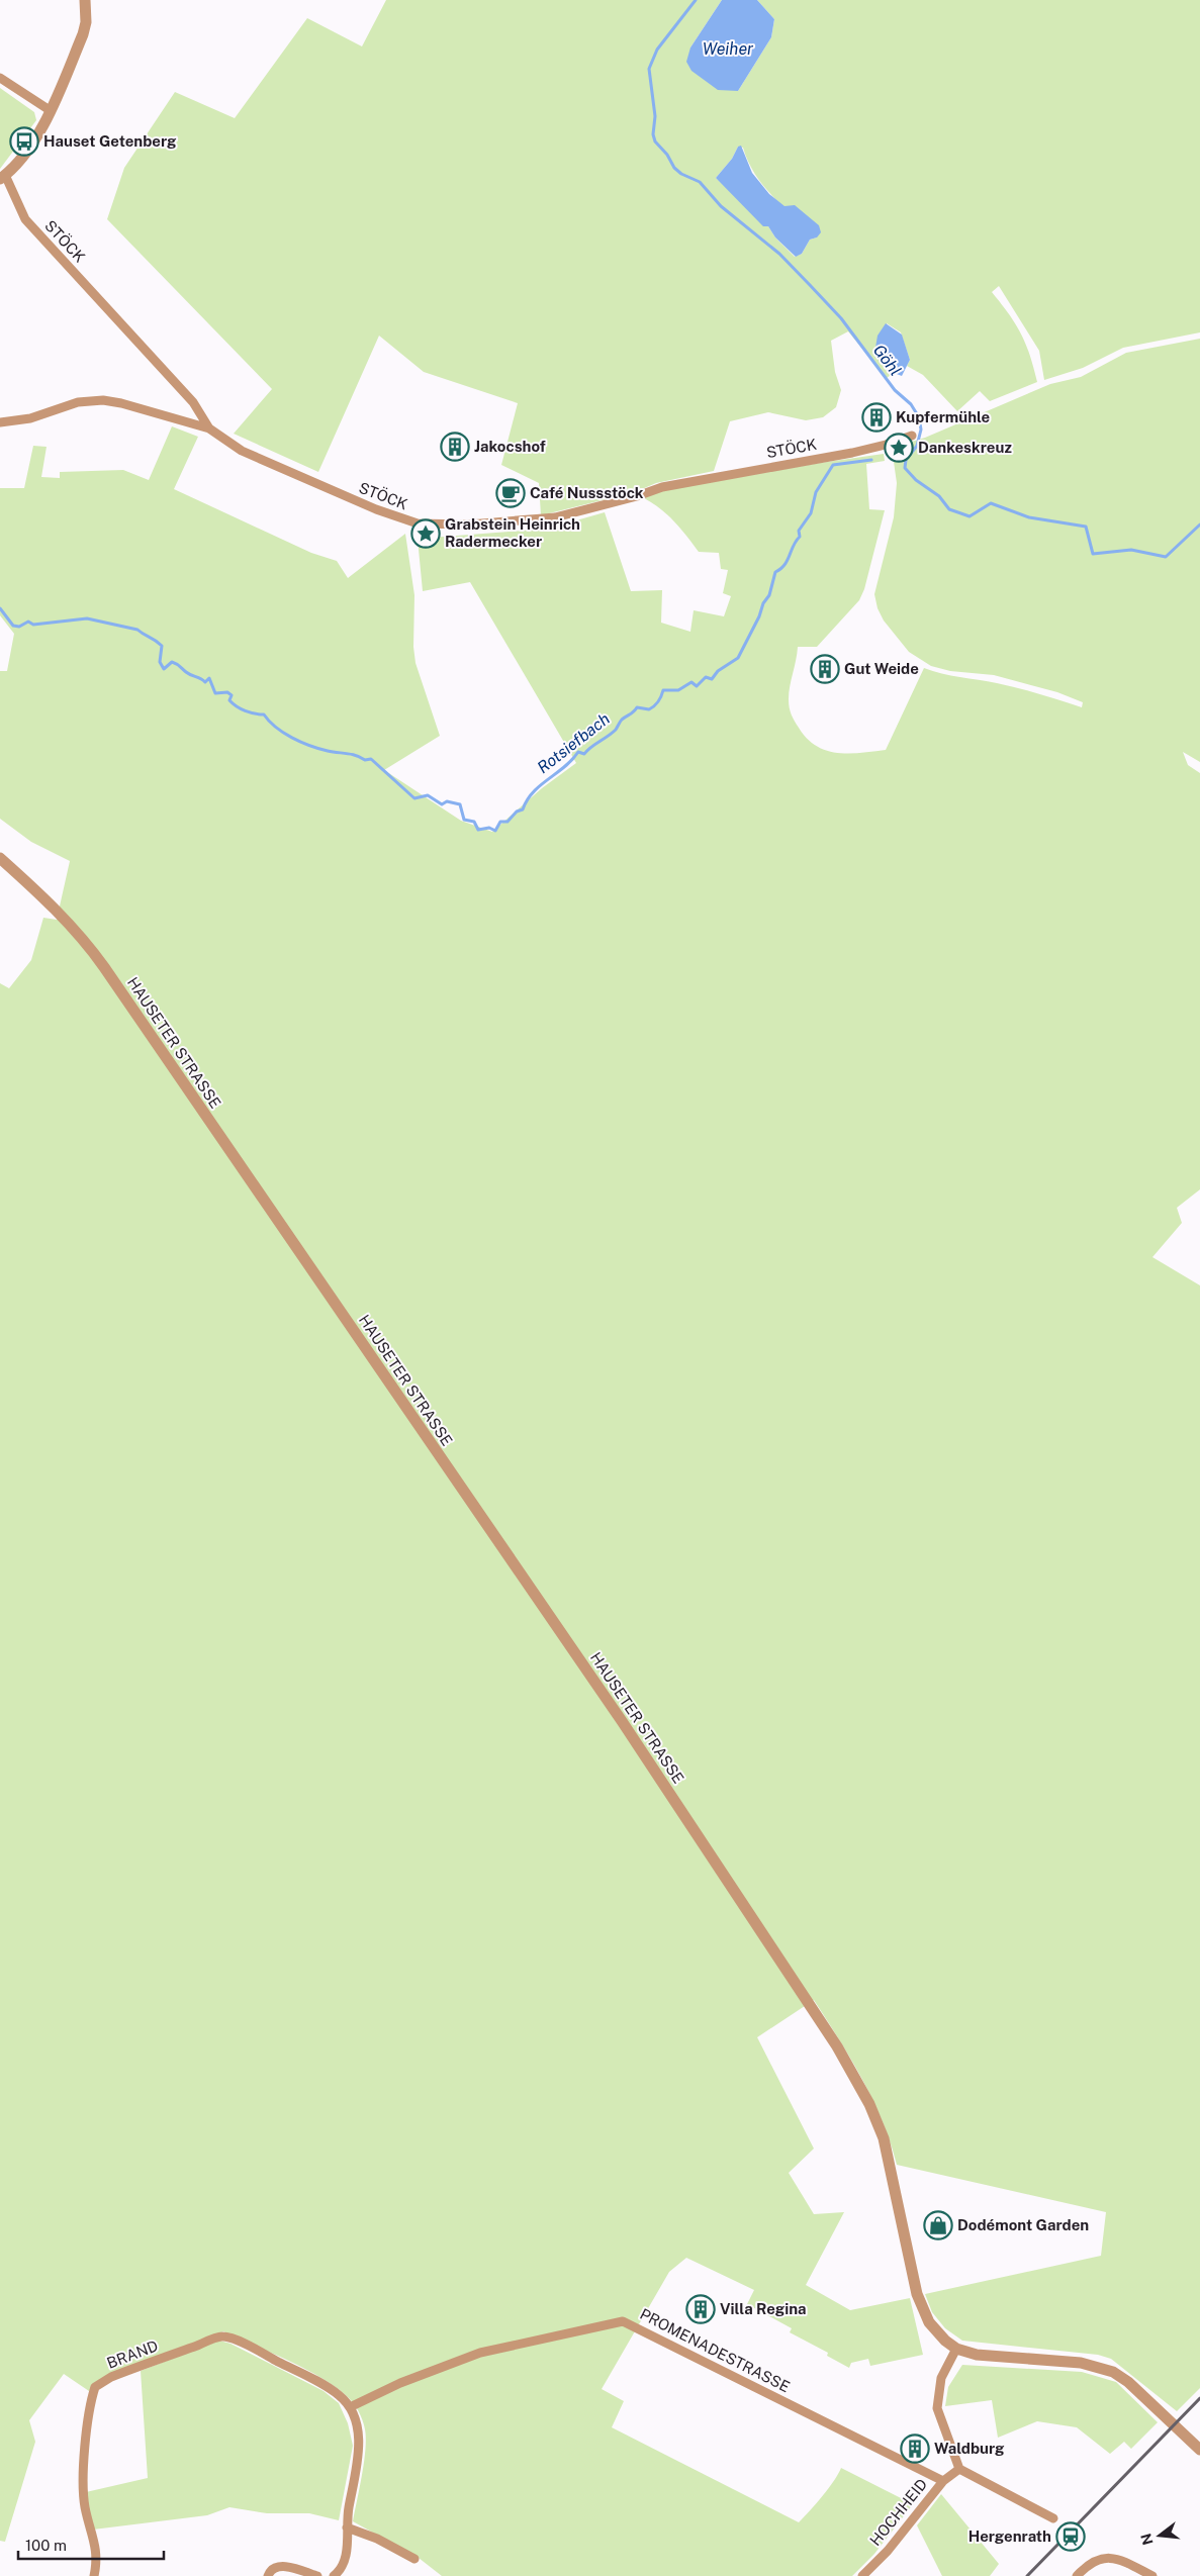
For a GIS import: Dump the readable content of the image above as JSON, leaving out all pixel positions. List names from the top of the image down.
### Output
{
  "streets": {
    "street": [
      "STÖCK",
      "HAUSETER STRASSE",
      "PROMENADESTRASSE",
      "BRAND",
      "HOCHHEID"
    ]
  },
  "crossings": [
    ["PROMENADESTRASSE", "BRAND"],
    ["PROMENADESTRASSE", "HOCHHEID"]
  ],
  "water": ["Weiher", "Göhl", "Rotsiefbach"],
  "places": {
    "bus stop": ["Hauset Getenberg"],
    "building": [
      "Kupfermühle",
      "Jakocshof",
      "Gut Weide",
      "Villa Regina",
      "Waldburg"
    ],
    "place": ["Dankeskreuz", "Grabstein Heinrich Radermecker"],
    "cafe": ["Café Nussstöck"],
    "shop": ["Dodémont Garden"],
    "station": ["Hergenrath"]
  },
  "scale_bar": "100 m",
  "north": "left"
}
